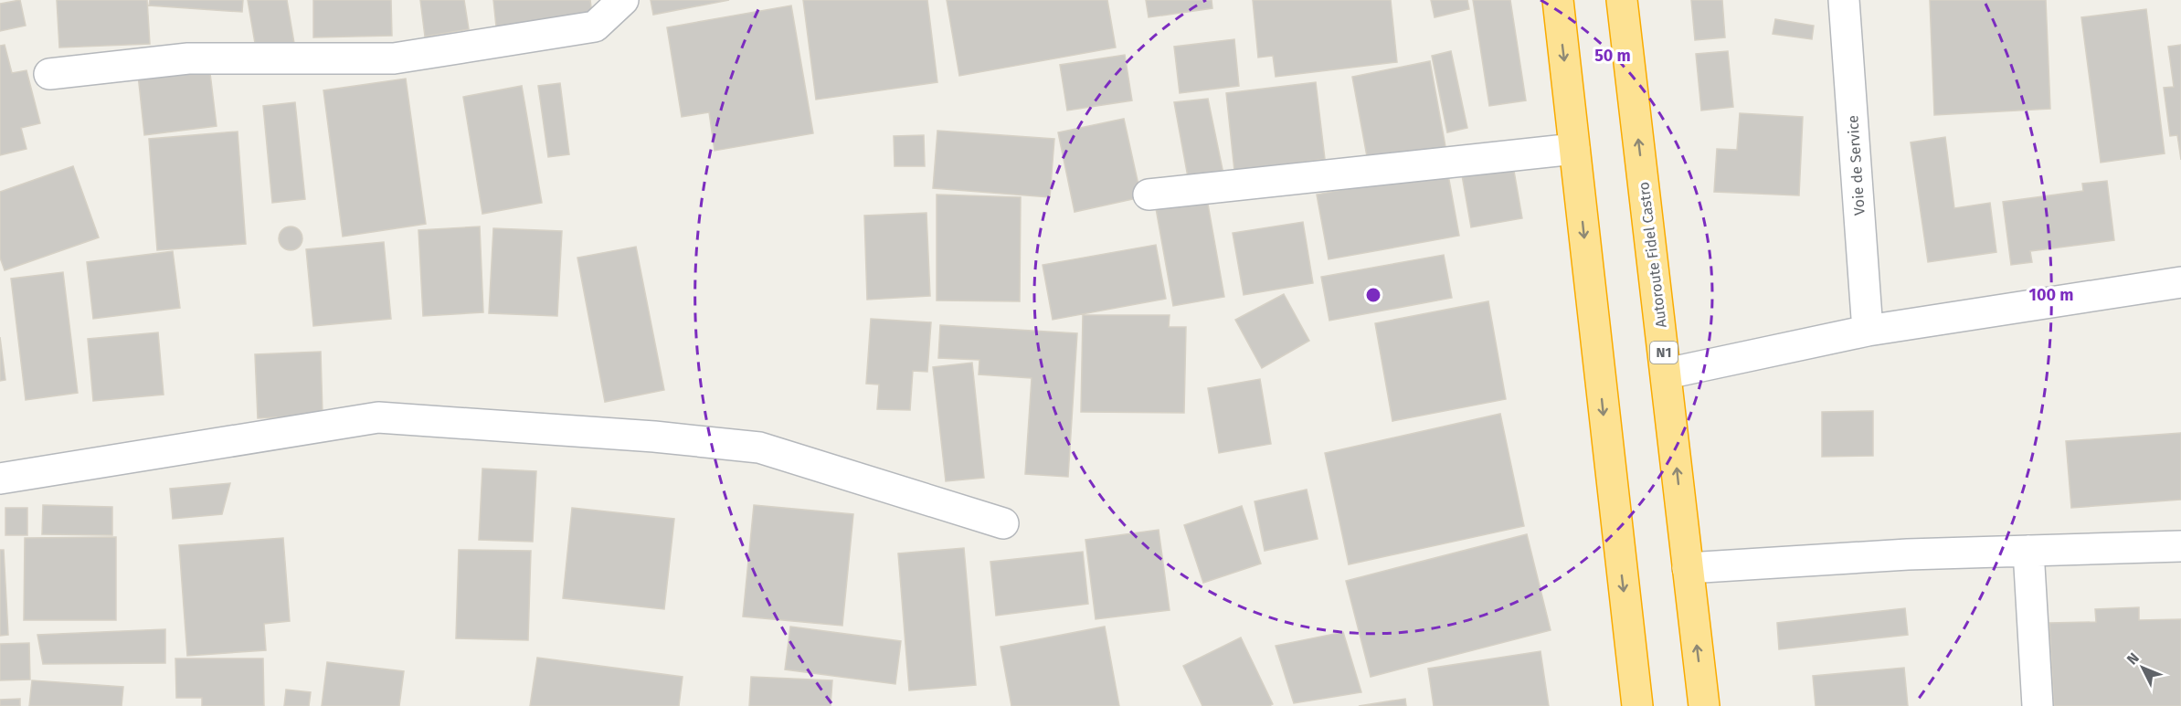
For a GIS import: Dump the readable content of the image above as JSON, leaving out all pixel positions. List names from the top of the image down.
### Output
{
  "streets": {
    "highway": ["Autoroute Fidel Castro", "N1"],
    "street": ["Voie de Service"]
  },
  "north": "top left",
  "rings": ["50 m", "100 m"]
}
